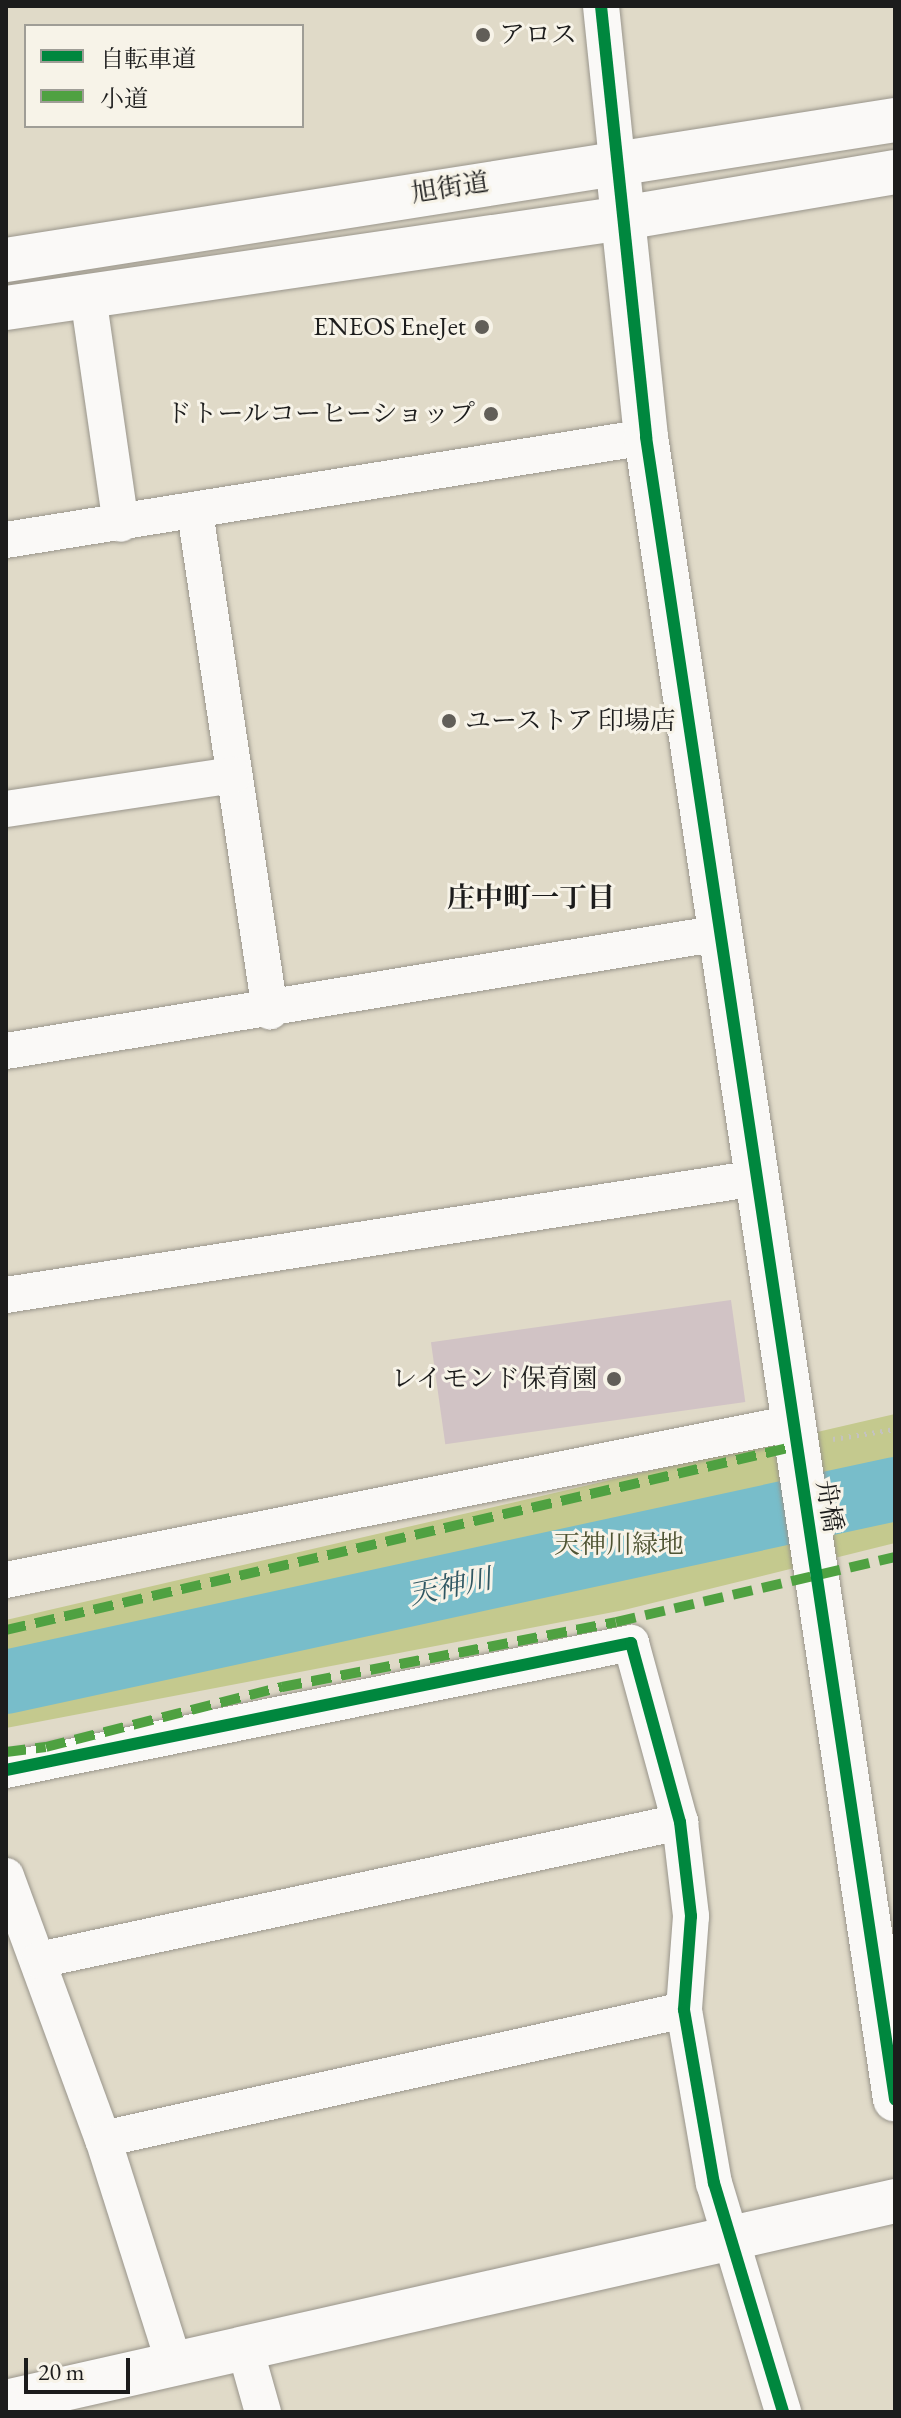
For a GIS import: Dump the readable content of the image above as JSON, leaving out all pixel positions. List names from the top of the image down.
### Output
{
  "streets": {
    "street": ["旭街道", "舟橋"]
  },
  "crossings": [
    ["旭街道", "舟橋"]
  ],
  "districts": ["庄中町一丁目"],
  "water": ["天神川"],
  "parks": ["天神川緑地"],
  "places": [
    "アロス",
    "ENEOS EneJet",
    "ドトールコーヒーショップ",
    "ユーストア 印場店",
    "レイモンド保育園"
  ],
  "legend": ["自転車道", "小道"],
  "scale_bar": "20 m"
}
